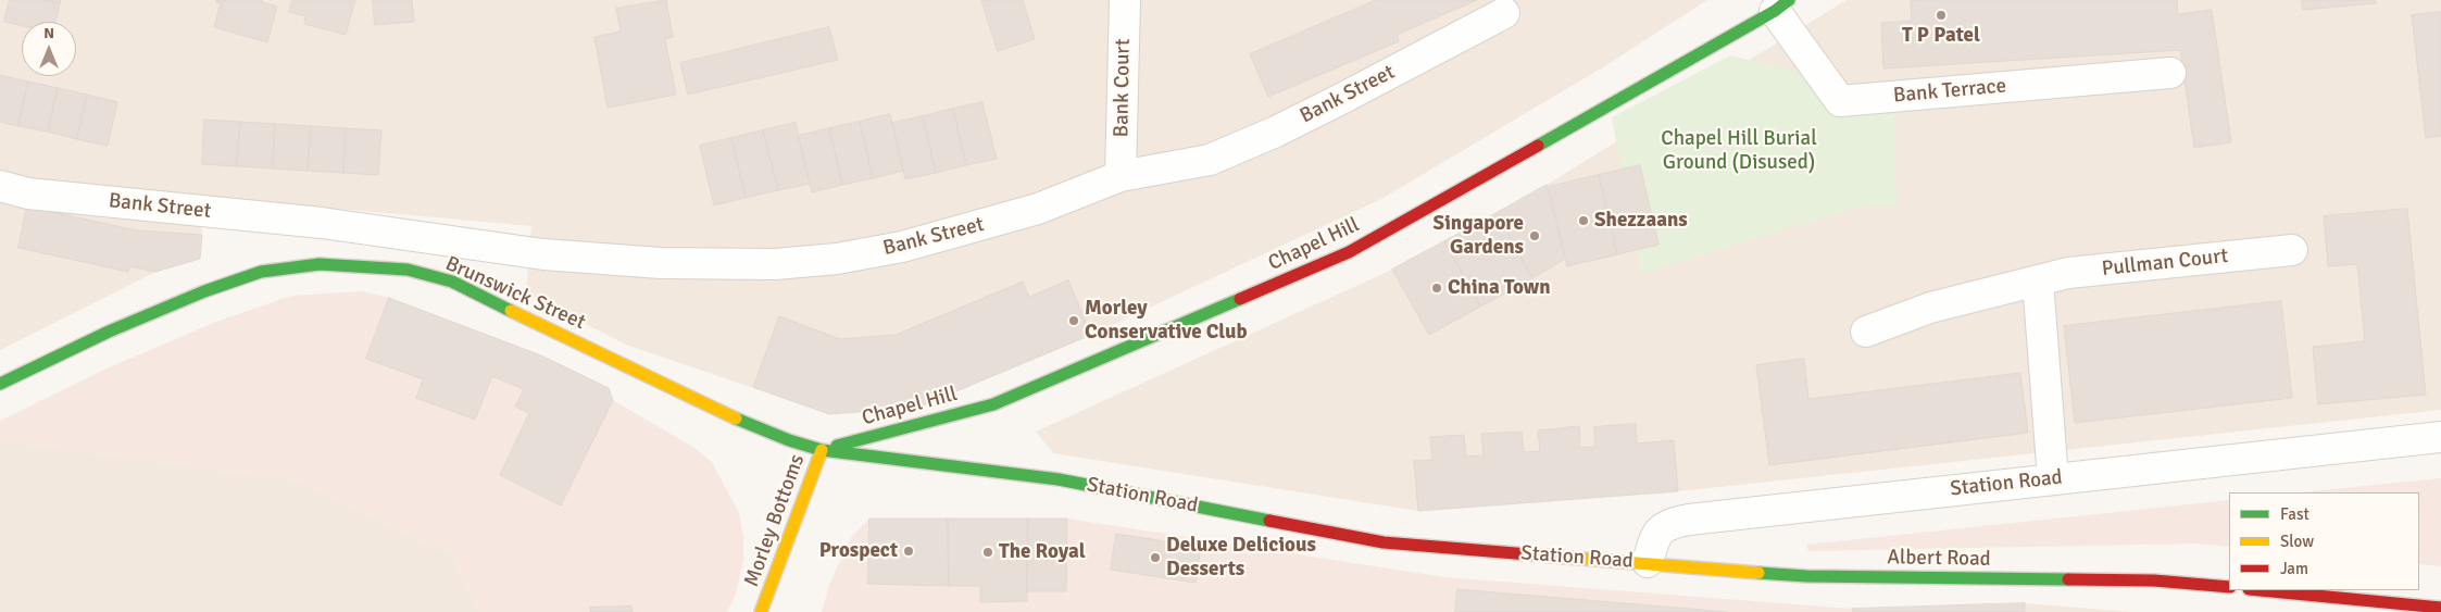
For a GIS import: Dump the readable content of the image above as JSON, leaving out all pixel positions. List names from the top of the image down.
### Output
{
  "streets": {
    "main road": [
      "Chapel Hill",
      "Brunswick Street",
      "Station Road",
      "Morley Bottoms",
      "Albert Road"
    ],
    "street": [
      "Bank Court",
      "Bank Terrace",
      "Bank Street",
      "Pullman Court"
    ]
  },
  "crossings": [
    ["Bank Court", "Bank Street"],
    ["Bank Terrace", "Chapel Hill"],
    ["Chapel Hill", "Brunswick Street"],
    ["Chapel Hill", "Station Road"],
    ["Chapel Hill", "Morley Bottoms"],
    ["Brunswick Street", "Station Road"],
    ["Brunswick Street", "Morley Bottoms"],
    ["Station Road", "Morley Bottoms"],
    ["Station Road", "Albert Road"]
  ],
  "parks": ["Chapel Hill Burial Ground (Disused)"],
  "places": [
    "T P Patel",
    "Shezzaans",
    "Singapore Gardens",
    "China Town",
    "Morley Conservative Club",
    "Prospect",
    "The Royal",
    "Deluxe Delicious Desserts"
  ],
  "legend": ["Fast", "Slow", "Jam"],
  "north": "top"
}
